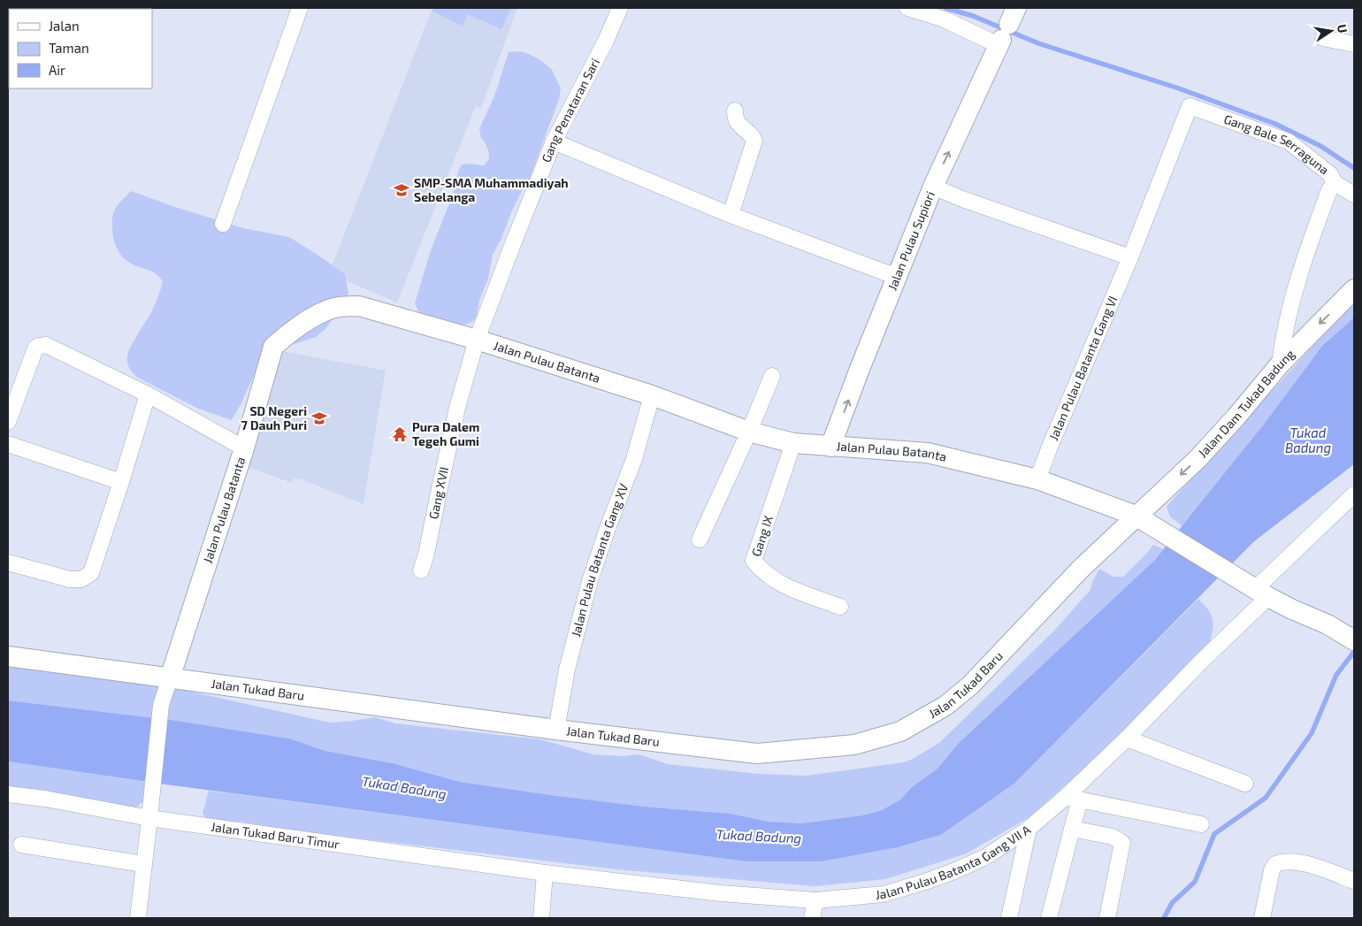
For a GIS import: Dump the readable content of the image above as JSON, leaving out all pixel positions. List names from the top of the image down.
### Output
{
  "streets": {
    "street": [
      "Gang Penataran Sari",
      "Gang Bale Serraguna",
      "Jalan Pulau Supiori",
      "Jalan Pulau Batanta",
      "Jalan Pulau Batanta Gang VI",
      "Jalan Dam Tukad Badung",
      "Gang XVII",
      "Gang IX",
      "Jalan Pulau Batanta Gang XV",
      "Jalan Tukad Baru",
      "Jalan Tukad Baru Timur",
      "Jalan Pulau Batanta Gang VII A"
    ]
  },
  "crossings": [
    ["Gang Penataran Sari", "Jalan Pulau Batanta"],
    ["Gang Penataran Sari", "Gang XVII"],
    ["Gang Bale Serraguna", "Jalan Pulau Batanta Gang VI"],
    ["Jalan Pulau Supiori", "Jalan Pulau Batanta"],
    ["Jalan Pulau Batanta", "Jalan Pulau Batanta Gang VI"],
    ["Jalan Pulau Batanta", "Jalan Dam Tukad Badung"],
    ["Jalan Pulau Batanta", "Gang XVII"],
    ["Jalan Pulau Batanta", "Gang IX"],
    ["Jalan Pulau Batanta", "Jalan Pulau Batanta Gang XV"],
    ["Jalan Pulau Batanta", "Jalan Tukad Baru"],
    ["Jalan Pulau Batanta", "Jalan Pulau Batanta Gang VII A"],
    ["Jalan Dam Tukad Badung", "Jalan Tukad Baru"],
    ["Jalan Pulau Batanta Gang XV", "Jalan Tukad Baru"],
    ["Jalan Tukad Baru Timur", "Jalan Pulau Batanta Gang VII A"]
  ],
  "one_way": ["Jalan Pulau Supiori", "Jalan Dam Tukad Badung"],
  "water": ["Tukad Badung"],
  "places": {
    "school or university": ["SMP-SMA Muhammadiyah Sebelanga", "SD Negeri 7 Dauh Puri"],
    "temple": ["Pura Dalem Tegeh Gumi"]
  },
  "legend": ["Jalan", "Taman", "Air"],
  "north": "right"
}
